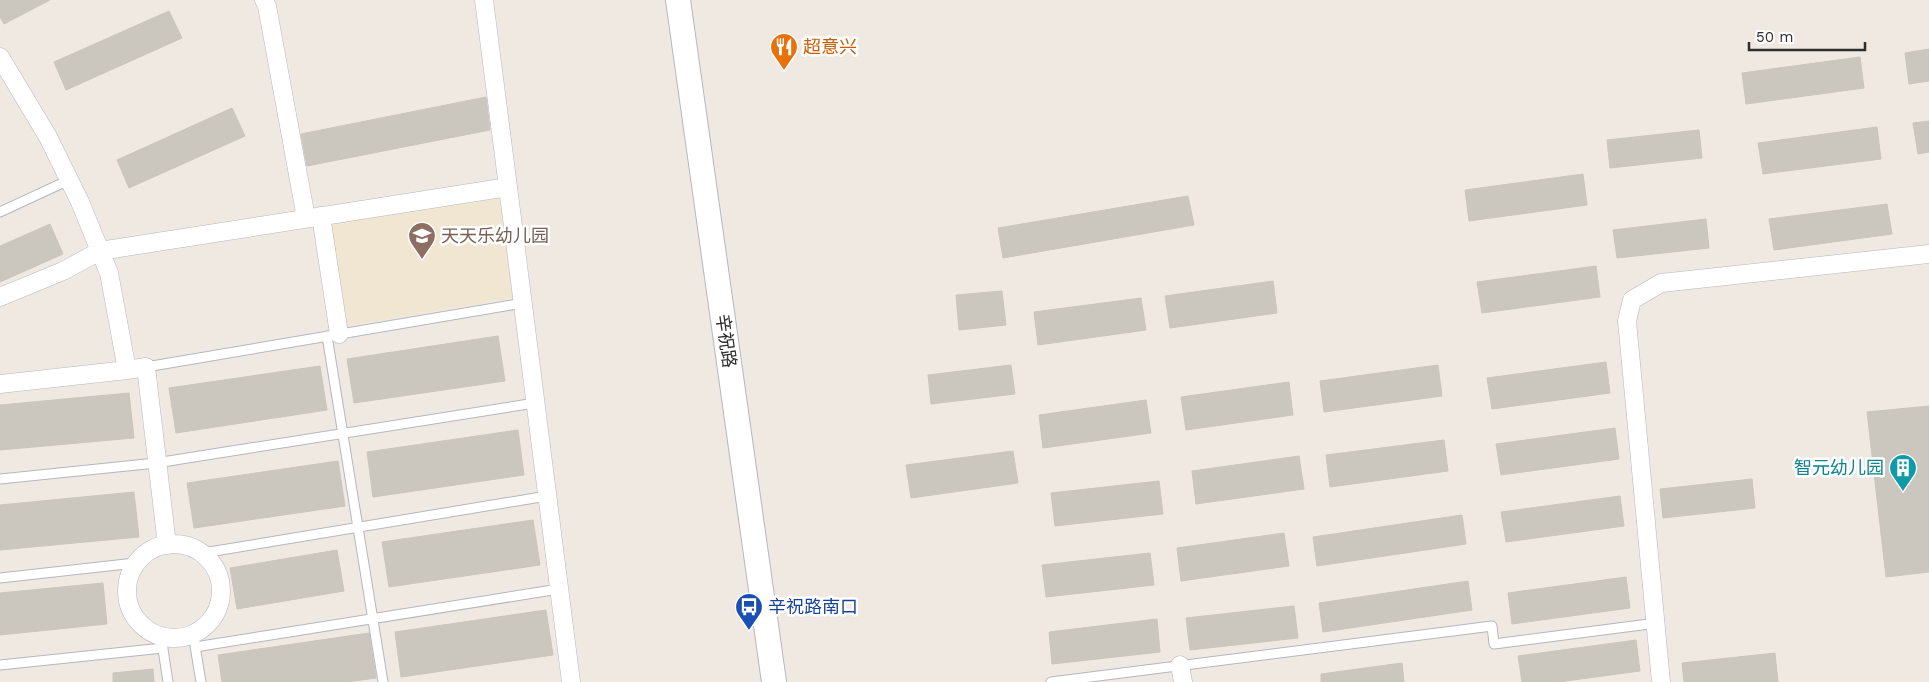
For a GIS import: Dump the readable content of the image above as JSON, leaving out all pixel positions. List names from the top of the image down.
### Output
{
  "streets": {
    "main road": ["辛祝路"]
  },
  "places": {
    "restaurant": ["超意兴"],
    "school or university": ["天天乐幼儿园"],
    "building": ["智元幼儿园"],
    "bus stop": ["辛祝路南口"]
  },
  "scale_bar": "50 m"
}
